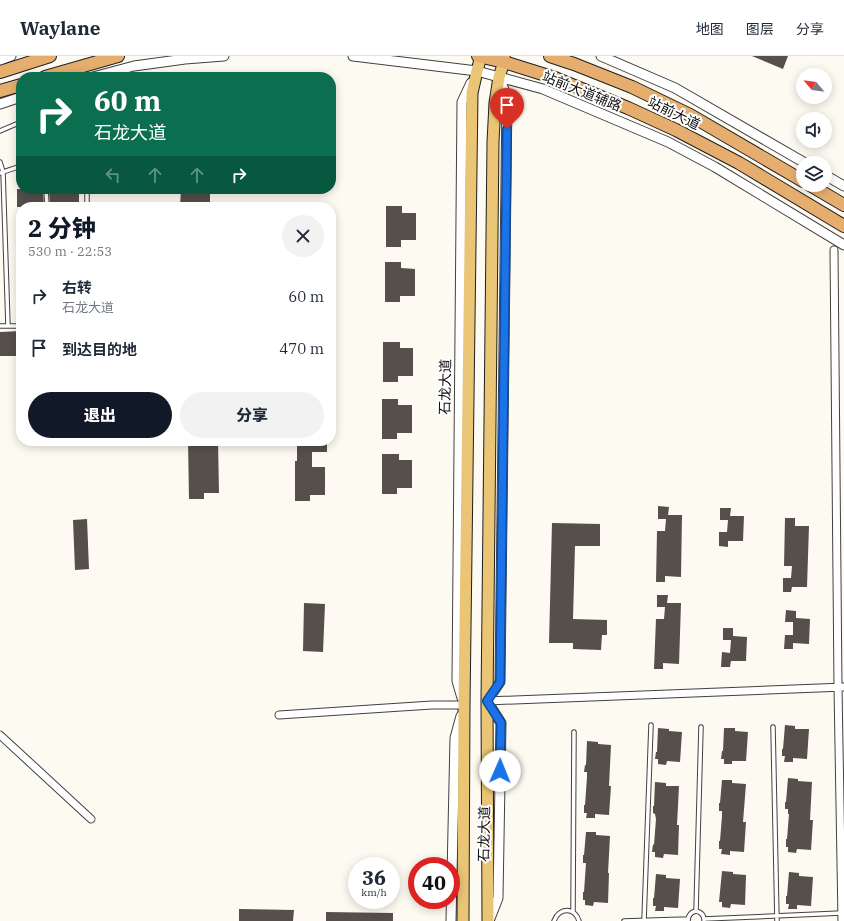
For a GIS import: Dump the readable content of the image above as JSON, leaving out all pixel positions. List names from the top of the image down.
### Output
{
  "streets": {
    "highway": ["站前大道"],
    "main road": ["石龙大道"],
    "street": ["站前大道辅路"]
  },
  "crossings": [
    ["站前大道辅路", "石龙大道"],
    ["站前大道", "石龙大道"]
  ],
  "north": "top left",
  "page": {
    "header": "Waylane",
    "nav": ["地图", "图层", "分享"],
    "turn": ["60 m", "石龙大道"],
    "heading": ["2 分钟", "530 m · 22:53"],
    "list": [
      {
        "name": "右转",
        "note": "石龙大道",
        "value": "60 m"
      },
      {
        "name": "到达目的地",
        "value": "470 m"
      }
    ],
    "buttons": ["退出", "分享"],
    "speed": "36 km/h",
    "limit": "40"
  }
}
